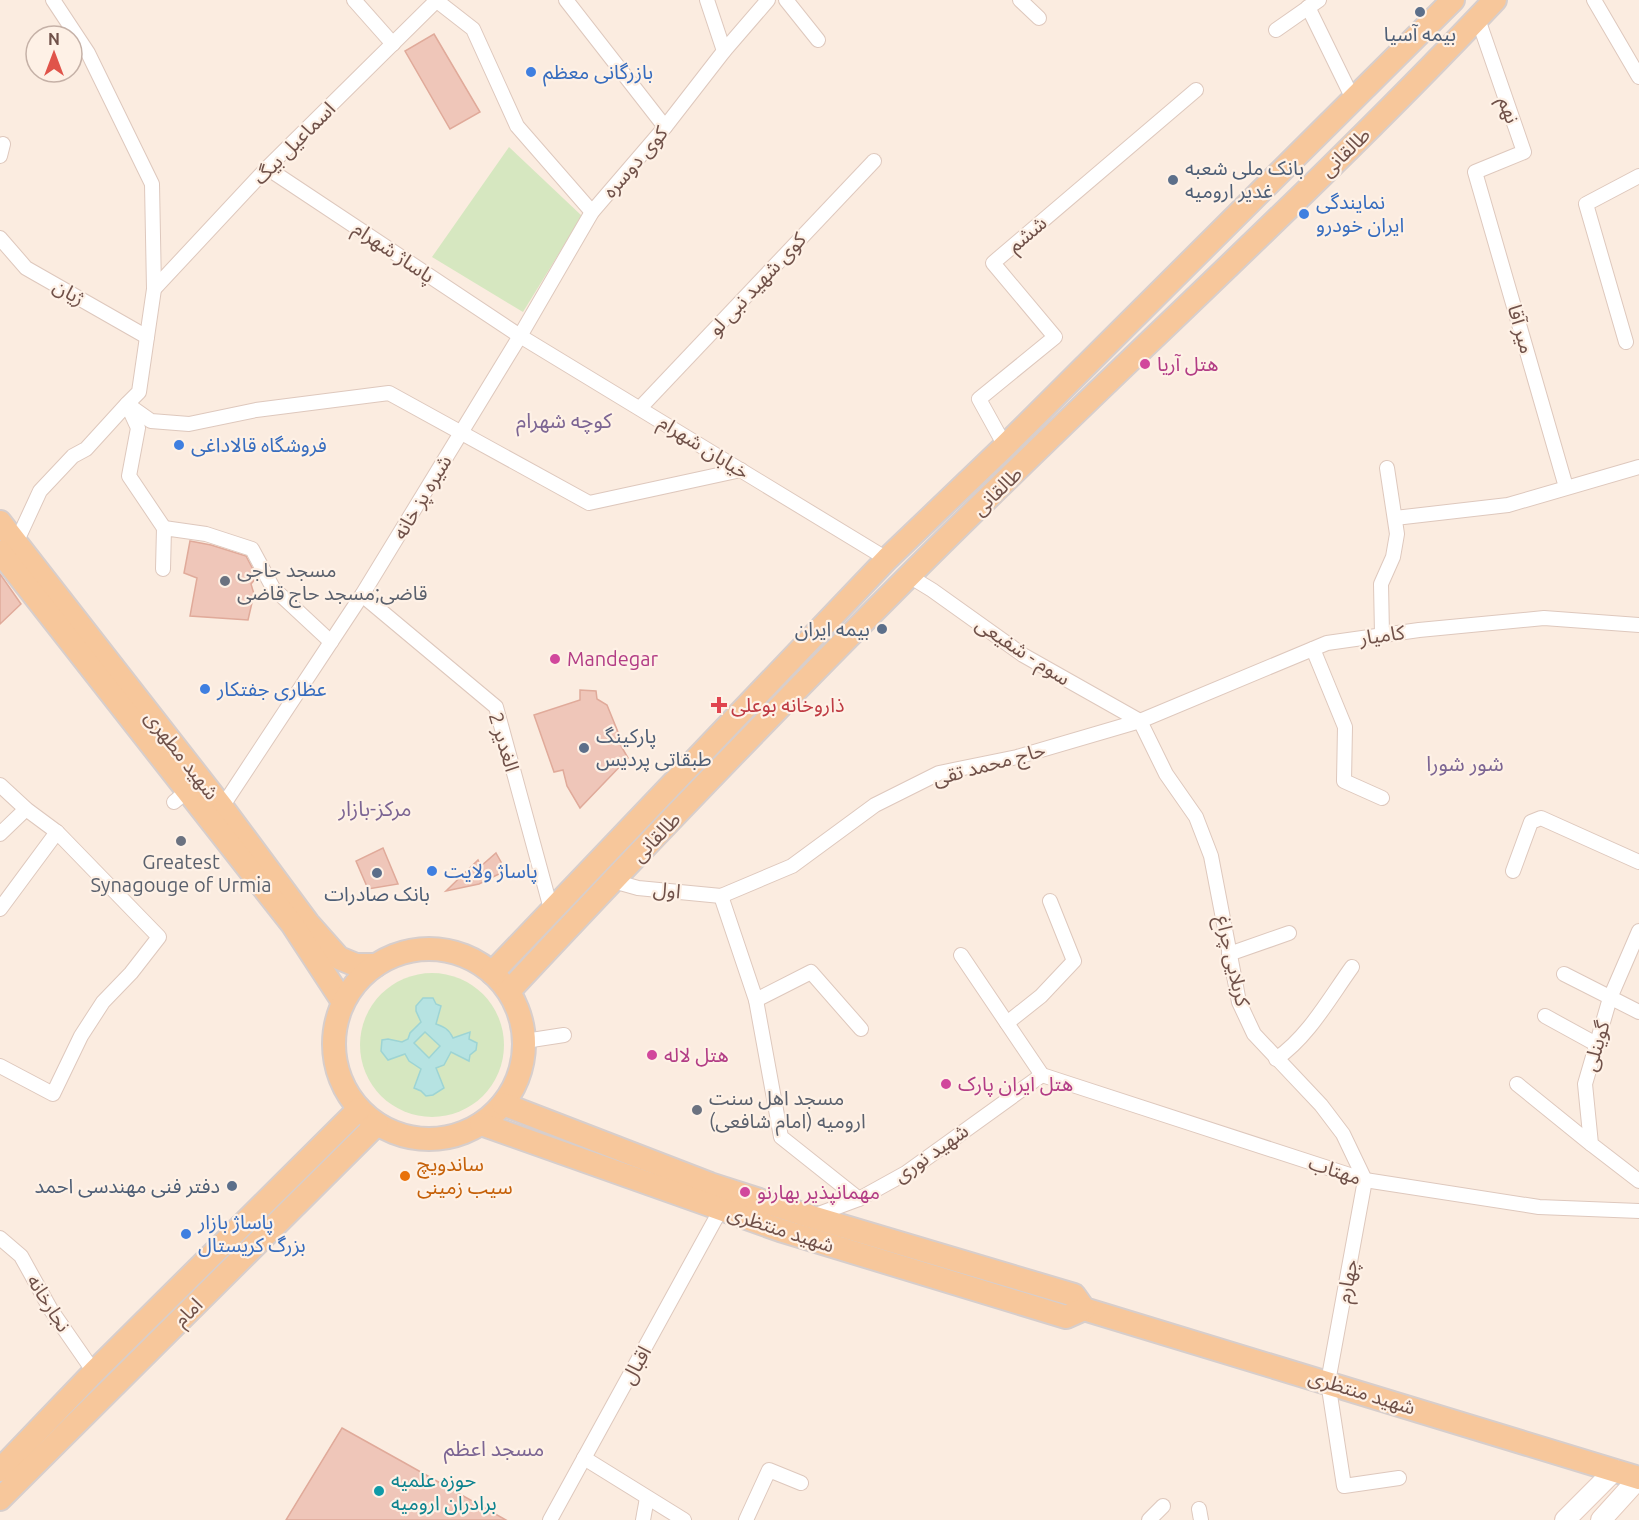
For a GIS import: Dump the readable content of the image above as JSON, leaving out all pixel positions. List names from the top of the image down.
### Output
{
  "streets": {
    "main road": [
      "طالقانی",
      "شهید مطهری",
      "شهید منتظری",
      "امام"
    ],
    "street": [
      "نهم",
      "اسماعیل بیگ",
      "کوی دوسره",
      "ششم",
      "پاساژ شهرام",
      "کوی شهید نبی لو",
      "ژیان",
      "میر آقا",
      "خیابان شهرام",
      "شیره پز خانه",
      "کامیار",
      "سوم - شفیعی",
      "2 الغدیر",
      "حاج محمد تقی",
      "اول",
      "کربلایی چراغ",
      "گوینلی",
      "شهید نوری",
      "مهتاب",
      "چهارم",
      "نجارخانه",
      "اقبال"
    ]
  },
  "crossings": [
    ["نهم", "طالقانی"],
    ["نهم", "میر آقا"],
    ["اسماعیل بیگ", "پاساژ شهرام"],
    ["طالقانی", "ششم"],
    ["طالقانی", "خیابان شهرام"],
    ["طالقانی", "سوم - شفیعی"],
    ["طالقانی", "2 الغدیر"],
    ["طالقانی", "شهید مطهری"],
    ["طالقانی", "اول"],
    ["طالقانی", "شهید منتظری"],
    ["طالقانی", "امام"],
    ["کوی دوسره", "پاساژ شهرام"],
    ["کوی دوسره", "خیابان شهرام"],
    ["کوی دوسره", "شیره پز خانه"],
    ["پاساژ شهرام", "خیابان شهرام"],
    ["پاساژ شهرام", "شیره پز خانه"],
    ["کوی شهید نبی لو", "خیابان شهرام"],
    ["خیابان شهرام", "شیره پز خانه"],
    ["شیره پز خانه", "2 الغدیر"],
    ["شیره پز خانه", "شهید مطهری"],
    ["کامیار", "سوم - شفیعی"],
    ["کامیار", "حاج محمد تقی"],
    ["کامیار", "کربلایی چراغ"],
    ["سوم - شفیعی", "حاج محمد تقی"],
    ["سوم - شفیعی", "کربلایی چراغ"],
    ["شهید مطهری", "شهید منتظری"],
    ["شهید مطهری", "امام"],
    ["حاج محمد تقی", "اول"],
    ["حاج محمد تقی", "کربلایی چراغ"],
    ["کربلایی چراغ", "مهتاب"],
    ["کربلایی چراغ", "چهارم"],
    ["شهید نوری", "مهتاب"],
    ["شهید نوری", "شهید منتظری"],
    ["مهتاب", "چهارم"],
    ["شهید منتظری", "چهارم"],
    ["شهید منتظری", "امام"],
    ["شهید منتظری", "اقبال"],
    ["نجارخانه", "امام"]
  ],
  "districts": [
    "کوچه شهرام",
    "شور شورا",
    "مرکز-بازار",
    "مسجد اعظم"
  ],
  "places": {
    "other": [
      "بیمه آسیا",
      "بازرگانی معظم",
      "بانک ملی شعبه غدیر ارومیه",
      "نمایندگی ایران خودرو",
      "هتل آریا",
      "فروشگاه قالاداغی",
      "مسجد حاجی قاضی;مسجد حاج قاضی",
      "بیمه ایران",
      "Mandegar",
      "عظاری جفتکار",
      "پارکینگ طبقاتی پردیس",
      "Greatest Synagouge of Urmia",
      "پاساژ ولایت",
      "بانک صادرات",
      "هتل لاله",
      "هتل ایران پارک",
      "مسجد اهل سنت ارومیه (امام شافعی)",
      "ساندویچ سیب زمینی",
      "دفتر فنی مهندسی احمد",
      "مهمانپذیر بهارنو",
      "پاساژ بازار بزرگ کریستال",
      "حوزه علمیه برادران ارومیه"
    ],
    "health": ["ذاروخانه بوعلی"]
  },
  "north": "top"
}
